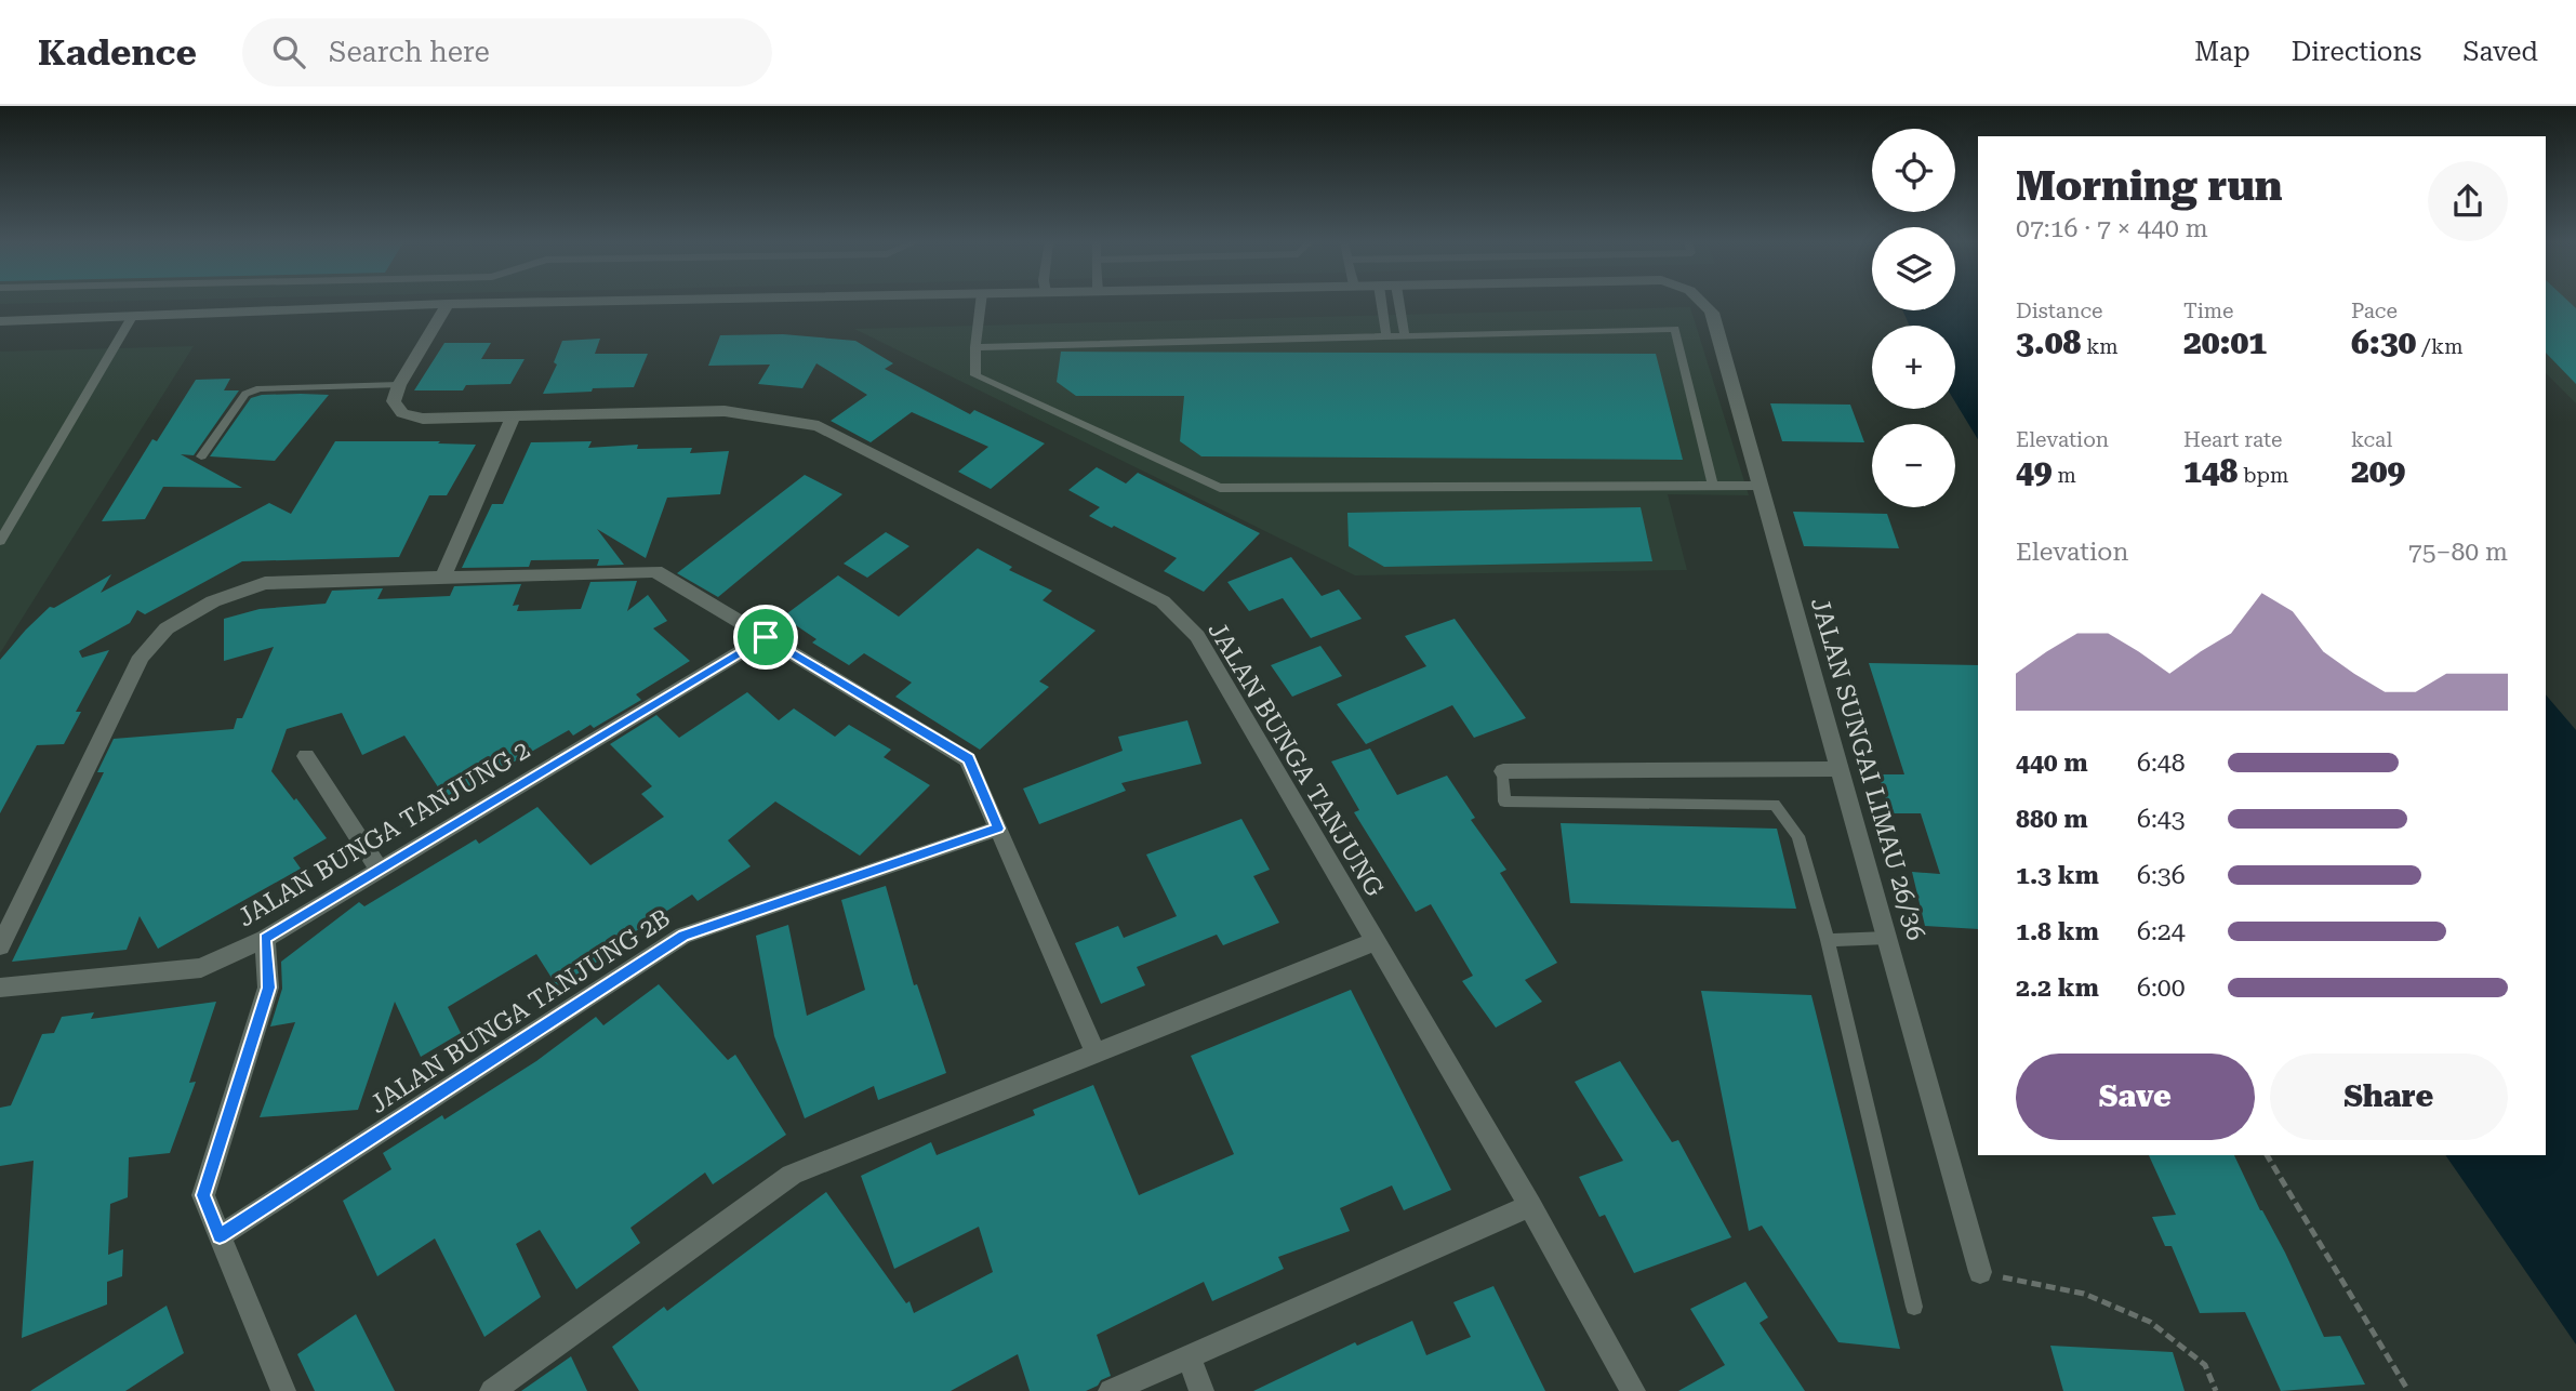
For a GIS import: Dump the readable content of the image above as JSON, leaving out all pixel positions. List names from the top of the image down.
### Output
{
  "streets": {
    "street": [
      "JALAN BUNGA TANJUNG",
      "JALAN SUNGAI LIMAU 26/36",
      "JALAN BUNGA TANJUNG 2",
      "JALAN BUNGA TANJUNG 2B"
    ]
  },
  "page": {
    "header": "Kadence",
    "search": "Search here",
    "nav": ["Map", "Directions", "Saved"],
    "map_buttons": ["+", "−"],
    "heading": ["Morning run", "07:16 · 7 × 440 m"],
    "stats": [
      ["Distance", "3.08 km"],
      ["Time", "20:01"],
      ["Pace", "6:30 /km"],
      ["Elevation", "49 m"],
      ["Heart rate", "148 bpm"],
      ["kcal", "209"]
    ],
    "chart": ["Elevation", "75–80 m"],
    "list": [
      {
        "name": "440 m",
        "note": "6:48"
      },
      {
        "name": "880 m",
        "note": "6:43"
      },
      {
        "name": "1.3 km",
        "note": "6:36"
      },
      {
        "name": "1.8 km",
        "note": "6:24"
      },
      {
        "name": "2.2 km",
        "note": "6:00"
      }
    ],
    "buttons": ["Save", "Share"]
  }
}
